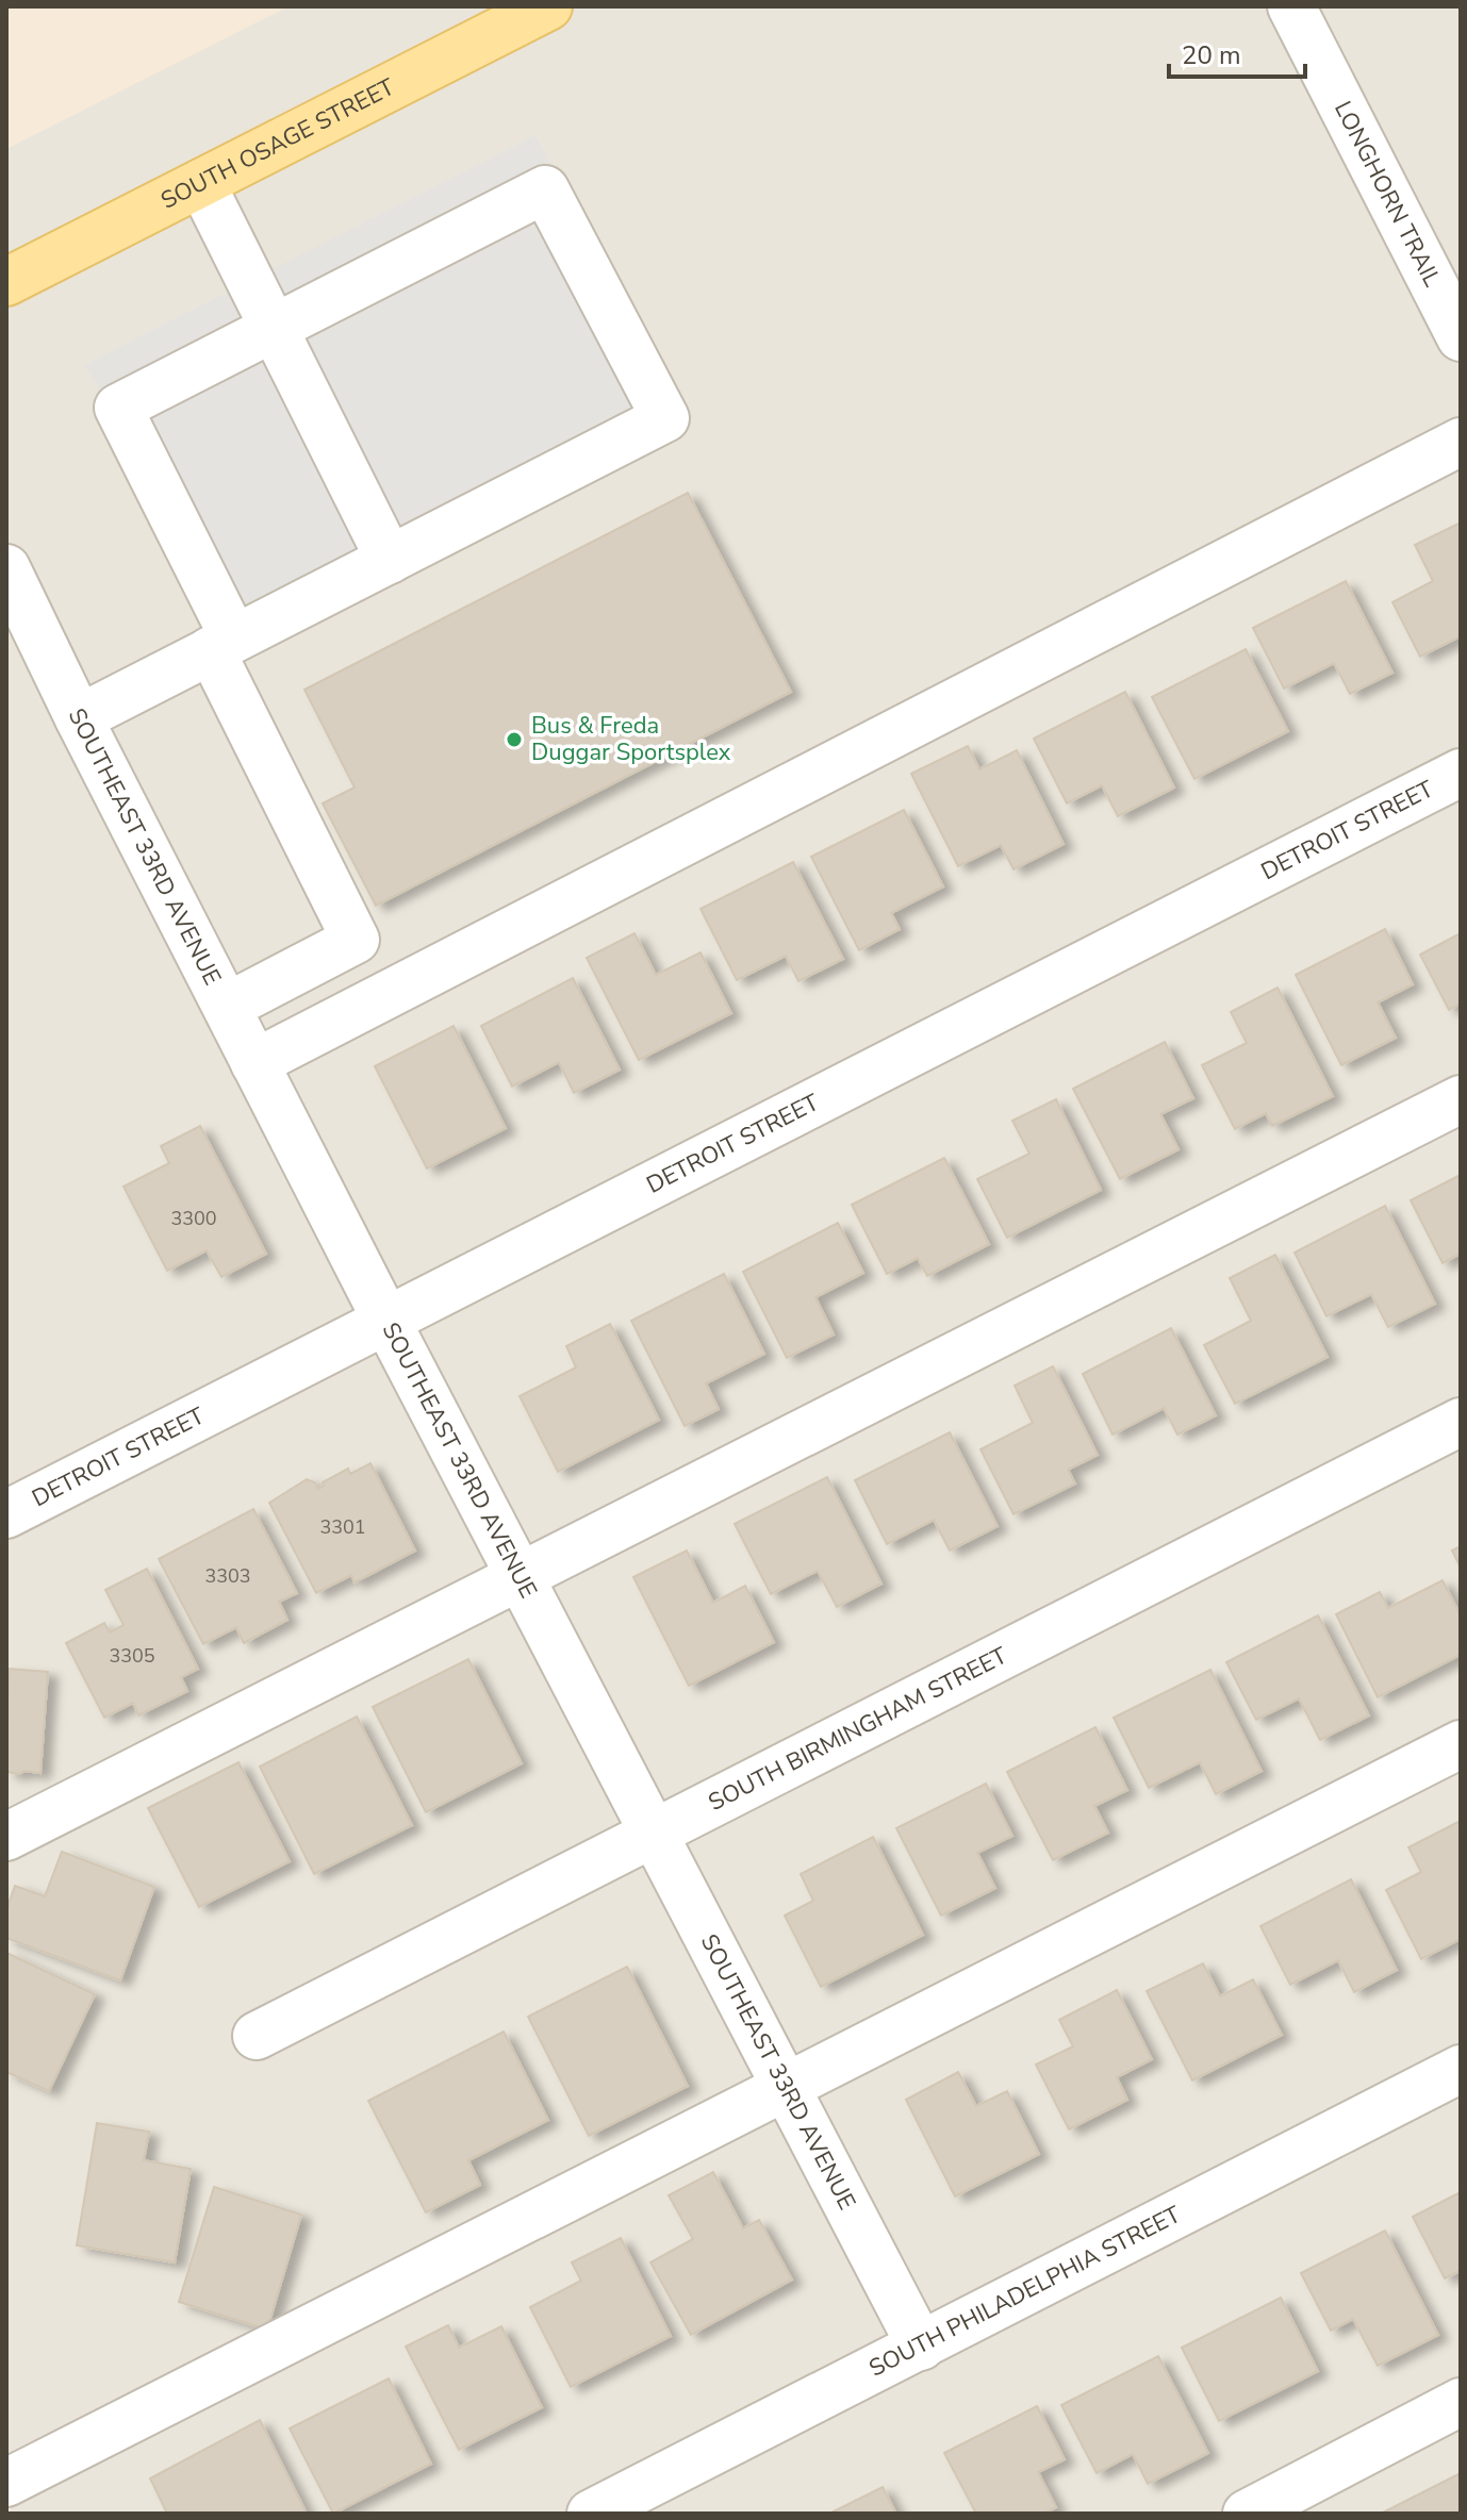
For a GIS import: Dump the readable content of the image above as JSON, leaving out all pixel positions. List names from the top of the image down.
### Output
{
  "streets": {
    "main road": ["SOUTH OSAGE STREET"],
    "street": [
      "LONGHORN TRAIL",
      "DETROIT STREET",
      "SOUTHEAST 33RD AVENUE",
      "SOUTH BIRMINGHAM STREET",
      "SOUTH PHILADELPHIA STREET"
    ]
  },
  "crossings": [
    ["DETROIT STREET", "SOUTHEAST 33RD AVENUE"],
    ["SOUTHEAST 33RD AVENUE", "SOUTH BIRMINGHAM STREET"],
    ["SOUTHEAST 33RD AVENUE", "SOUTH PHILADELPHIA STREET"]
  ],
  "places": ["Bus & Freda Duggar Sportsplex"],
  "house_numbers": [
    "3300",
    "3301",
    "3303",
    "3305"
  ],
  "scale_bar": "20 m"
}
